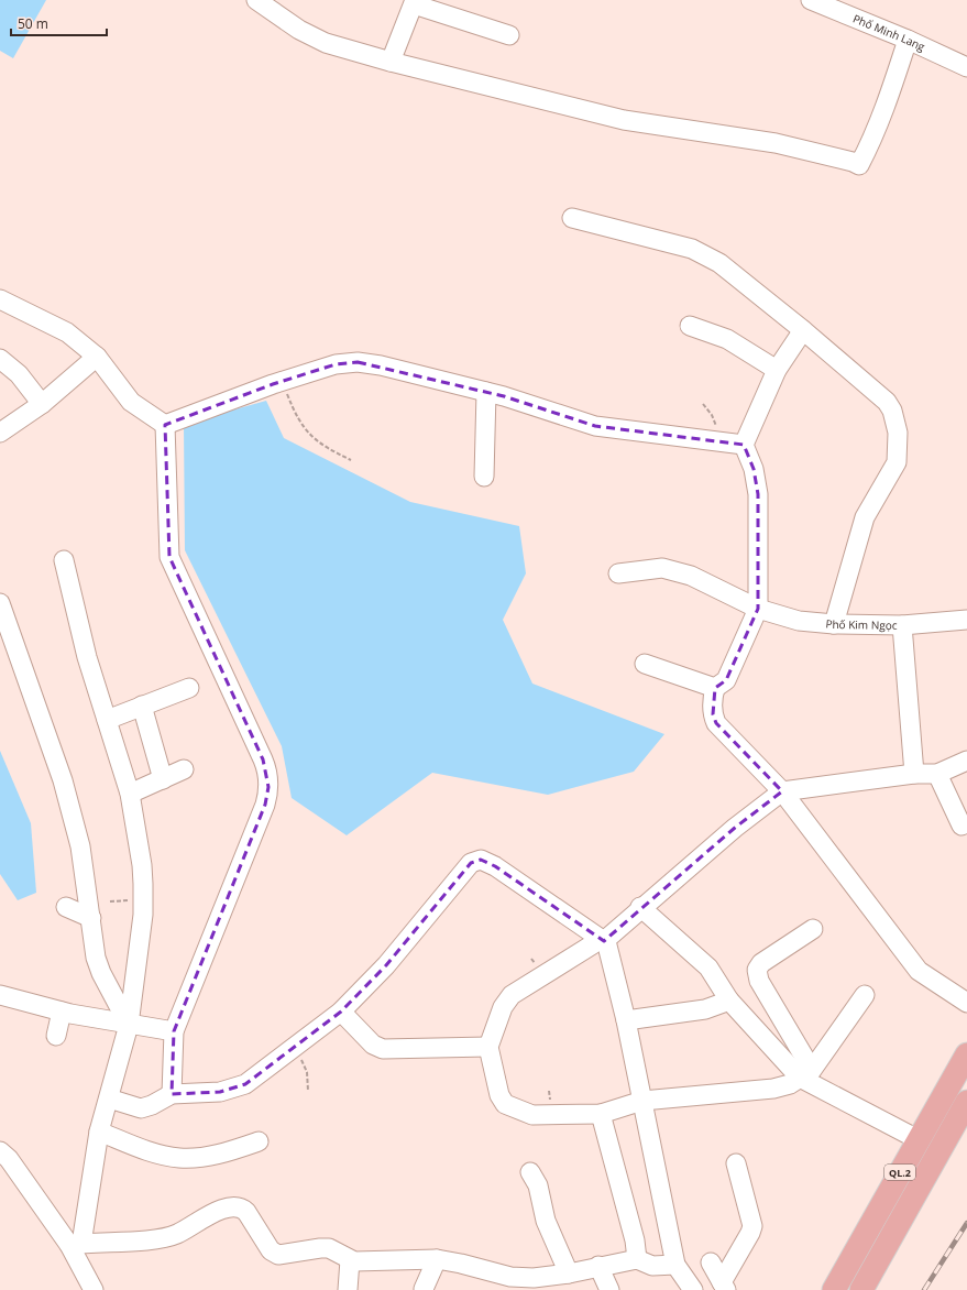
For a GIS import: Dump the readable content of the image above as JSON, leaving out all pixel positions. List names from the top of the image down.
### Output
{
  "streets": {
    "main road": ["QL.2"],
    "street": ["Phố Minh Lang", "Phố Kim Ngọc"]
  },
  "scale_bar": "50 m"
}
